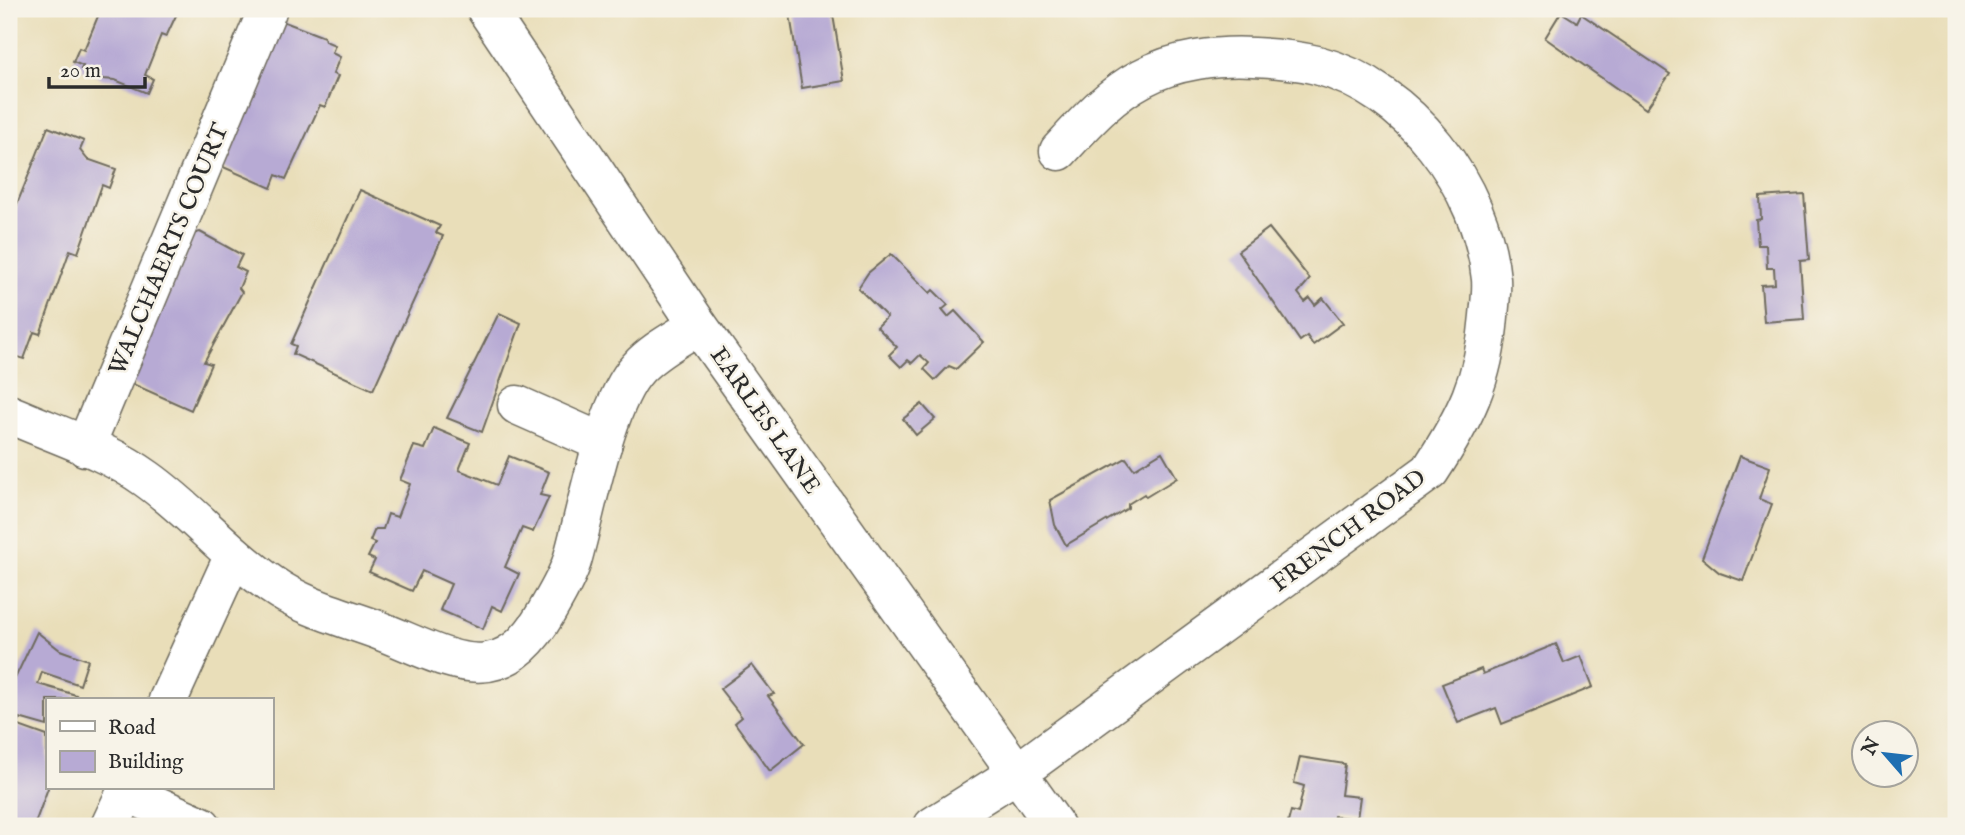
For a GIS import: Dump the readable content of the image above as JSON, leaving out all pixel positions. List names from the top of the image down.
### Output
{
  "streets": {
    "street": ["WALCHAERTS COURT", "EARLES LANE", "FRENCH ROAD"]
  },
  "crossings": [
    ["EARLES LANE", "FRENCH ROAD"]
  ],
  "legend": ["Road", "Building"],
  "scale_bar": "20 m",
  "north": "top left"
}
